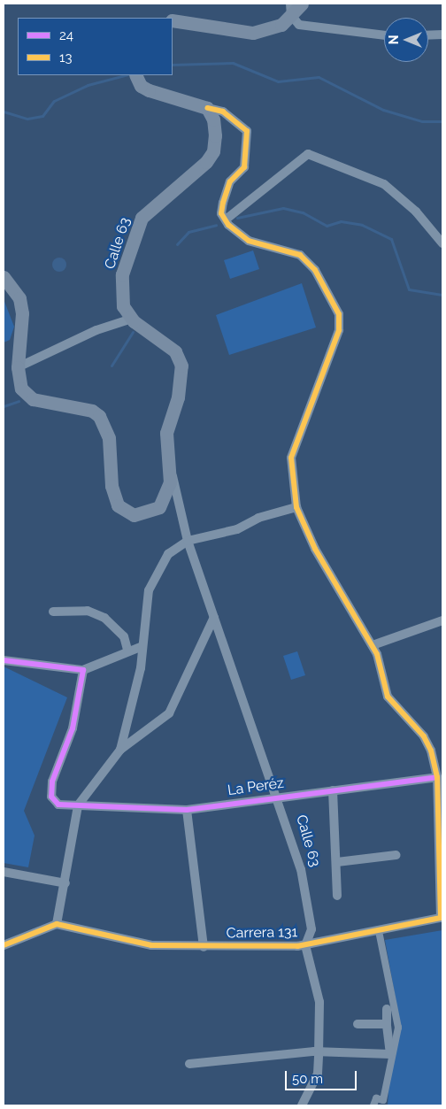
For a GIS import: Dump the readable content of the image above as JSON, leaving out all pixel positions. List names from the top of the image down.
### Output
{
  "streets": {
    "main road": ["Calle 63"],
    "street": ["La Peréz", "Carrera 131"]
  },
  "crossings": [
    ["Calle 63", "La Peréz"],
    ["Calle 63", "Carrera 131"]
  ],
  "lines": ["transit line 13", "transit line 24"],
  "legend": ["24", "13"],
  "scale_bar": "50 m",
  "north": "left"
}
